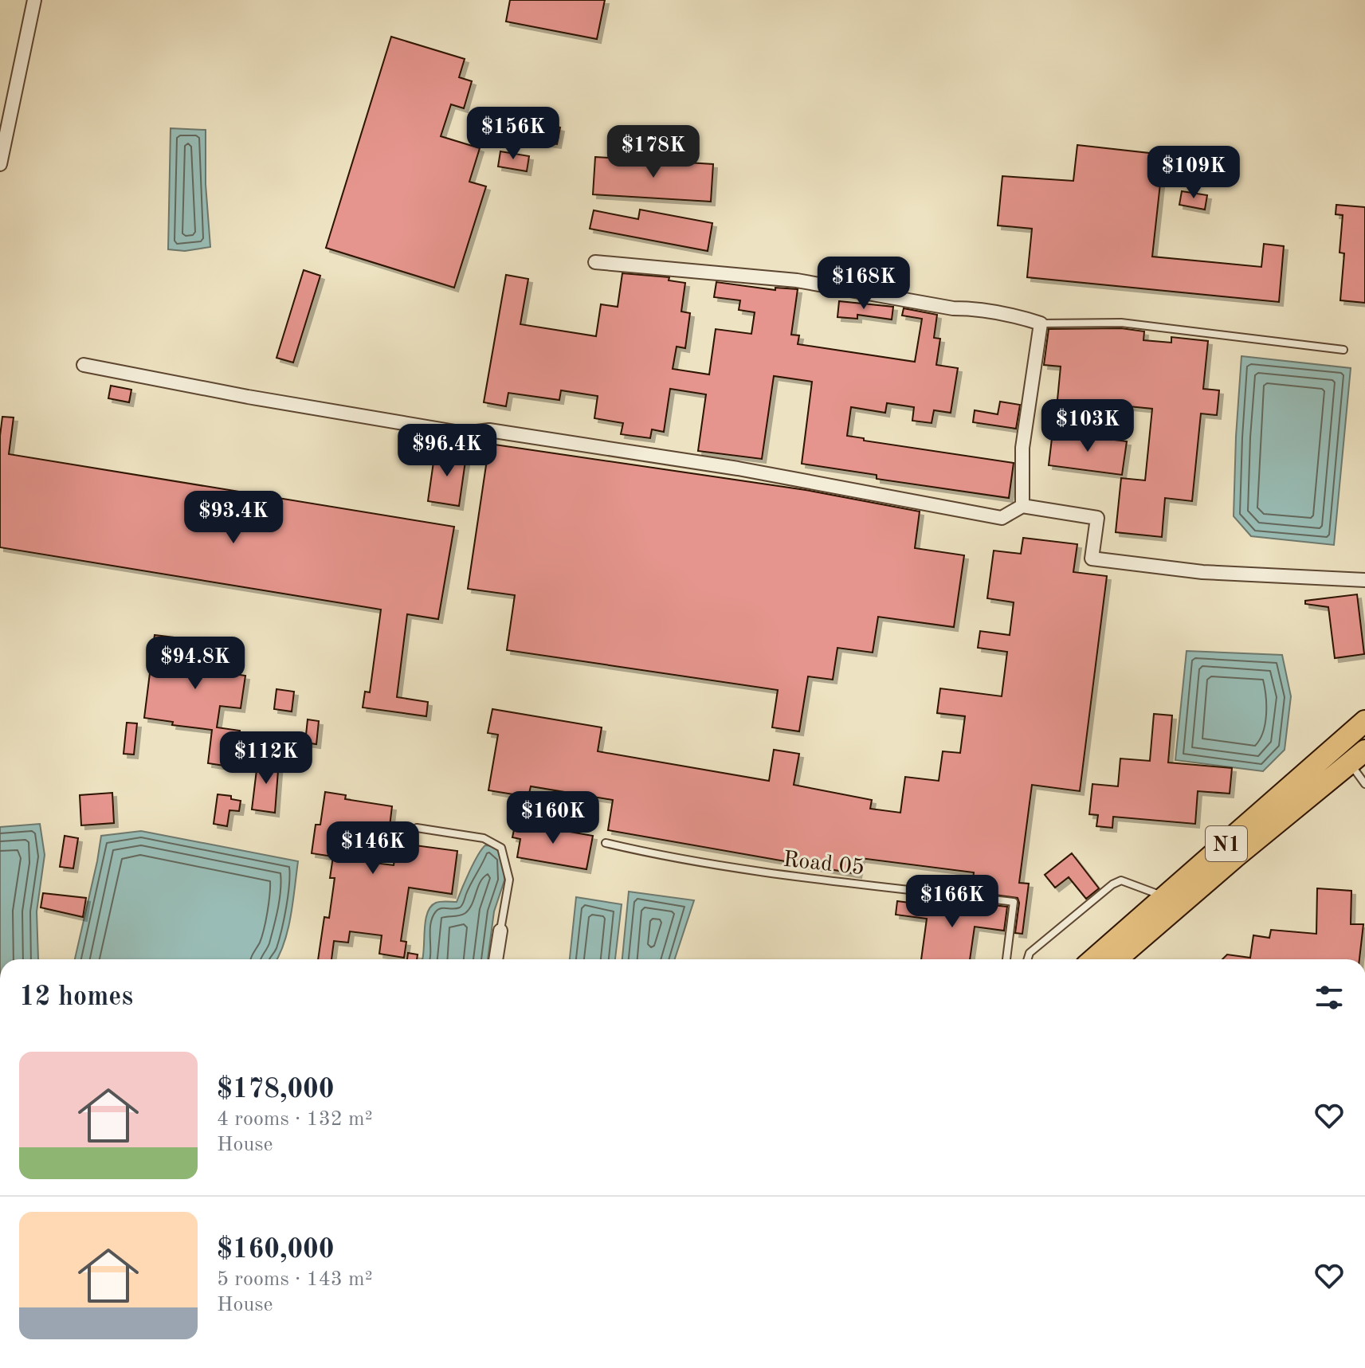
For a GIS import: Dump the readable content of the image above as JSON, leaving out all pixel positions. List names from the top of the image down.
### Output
{
  "streets": {
    "highway": ["N1"],
    "lane": ["Road 05"]
  },
  "page": {
    "price": [
      "$156K",
      "$178K",
      "$109K",
      "$168K",
      "$103K",
      "$96.4K",
      "$93.4K",
      "$94.8K",
      "$112K",
      "$160K",
      "$146K",
      "$166K"
    ],
    "heading": "12 homes",
    "list": [
      {
        "name": "$178,000",
        "note": "4 rooms · 132 m² · House"
      },
      {
        "name": "$160,000",
        "note": "5 rooms · 143 m² · House"
      }
    ]
  }
}
